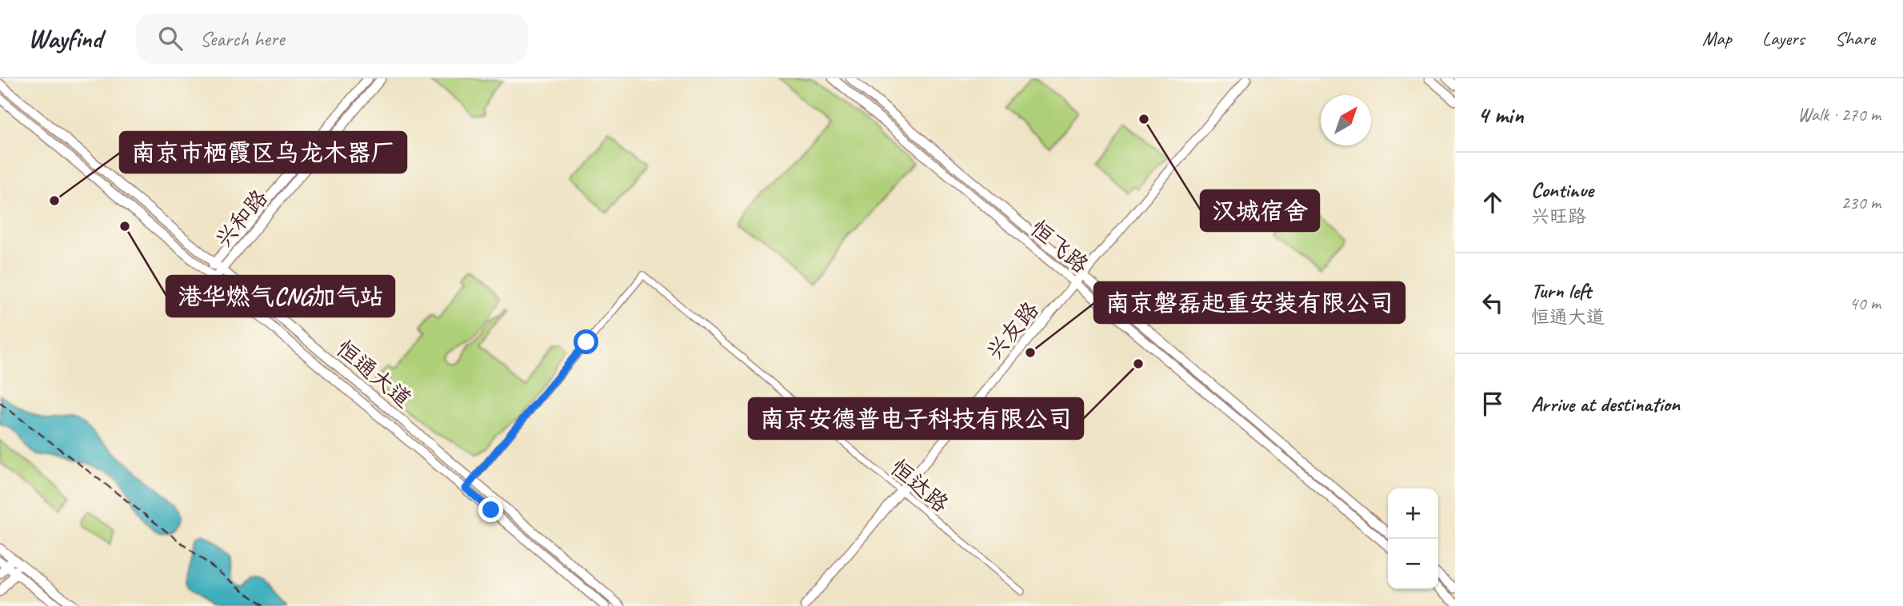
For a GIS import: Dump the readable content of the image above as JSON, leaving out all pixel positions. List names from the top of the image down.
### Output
{
  "streets": {
    "main road": [
      "兴和路",
      "恒飞路",
      "兴友路",
      "恒通大道"
    ],
    "street": ["恒达路"]
  },
  "crossings": [
    ["兴和路", "恒通大道"],
    ["恒飞路", "兴友路"],
    ["兴友路", "恒达路"],
    ["恒通大道", "恒达路"]
  ],
  "places": [
    "汉城宿舍",
    "南京市栖霞区乌龙木器厂",
    "港华燃气CNG加气站",
    "南京磐磊起重安装有限公司",
    "南京安德普电子科技有限公司"
  ],
  "north": "top right",
  "page": {
    "header": "Wayfind",
    "search": "Search here",
    "nav": ["Map", "Layers", "Share"],
    "heading": ["4 min", "Walk · 270 m"],
    "list": [
      ["Continue", "兴旺路", "230 m"],
      ["Turn left", "恒通大道", "40 m"],
      "Arrive at destination"
    ],
    "map_buttons": ["+", "−"]
  }
}
